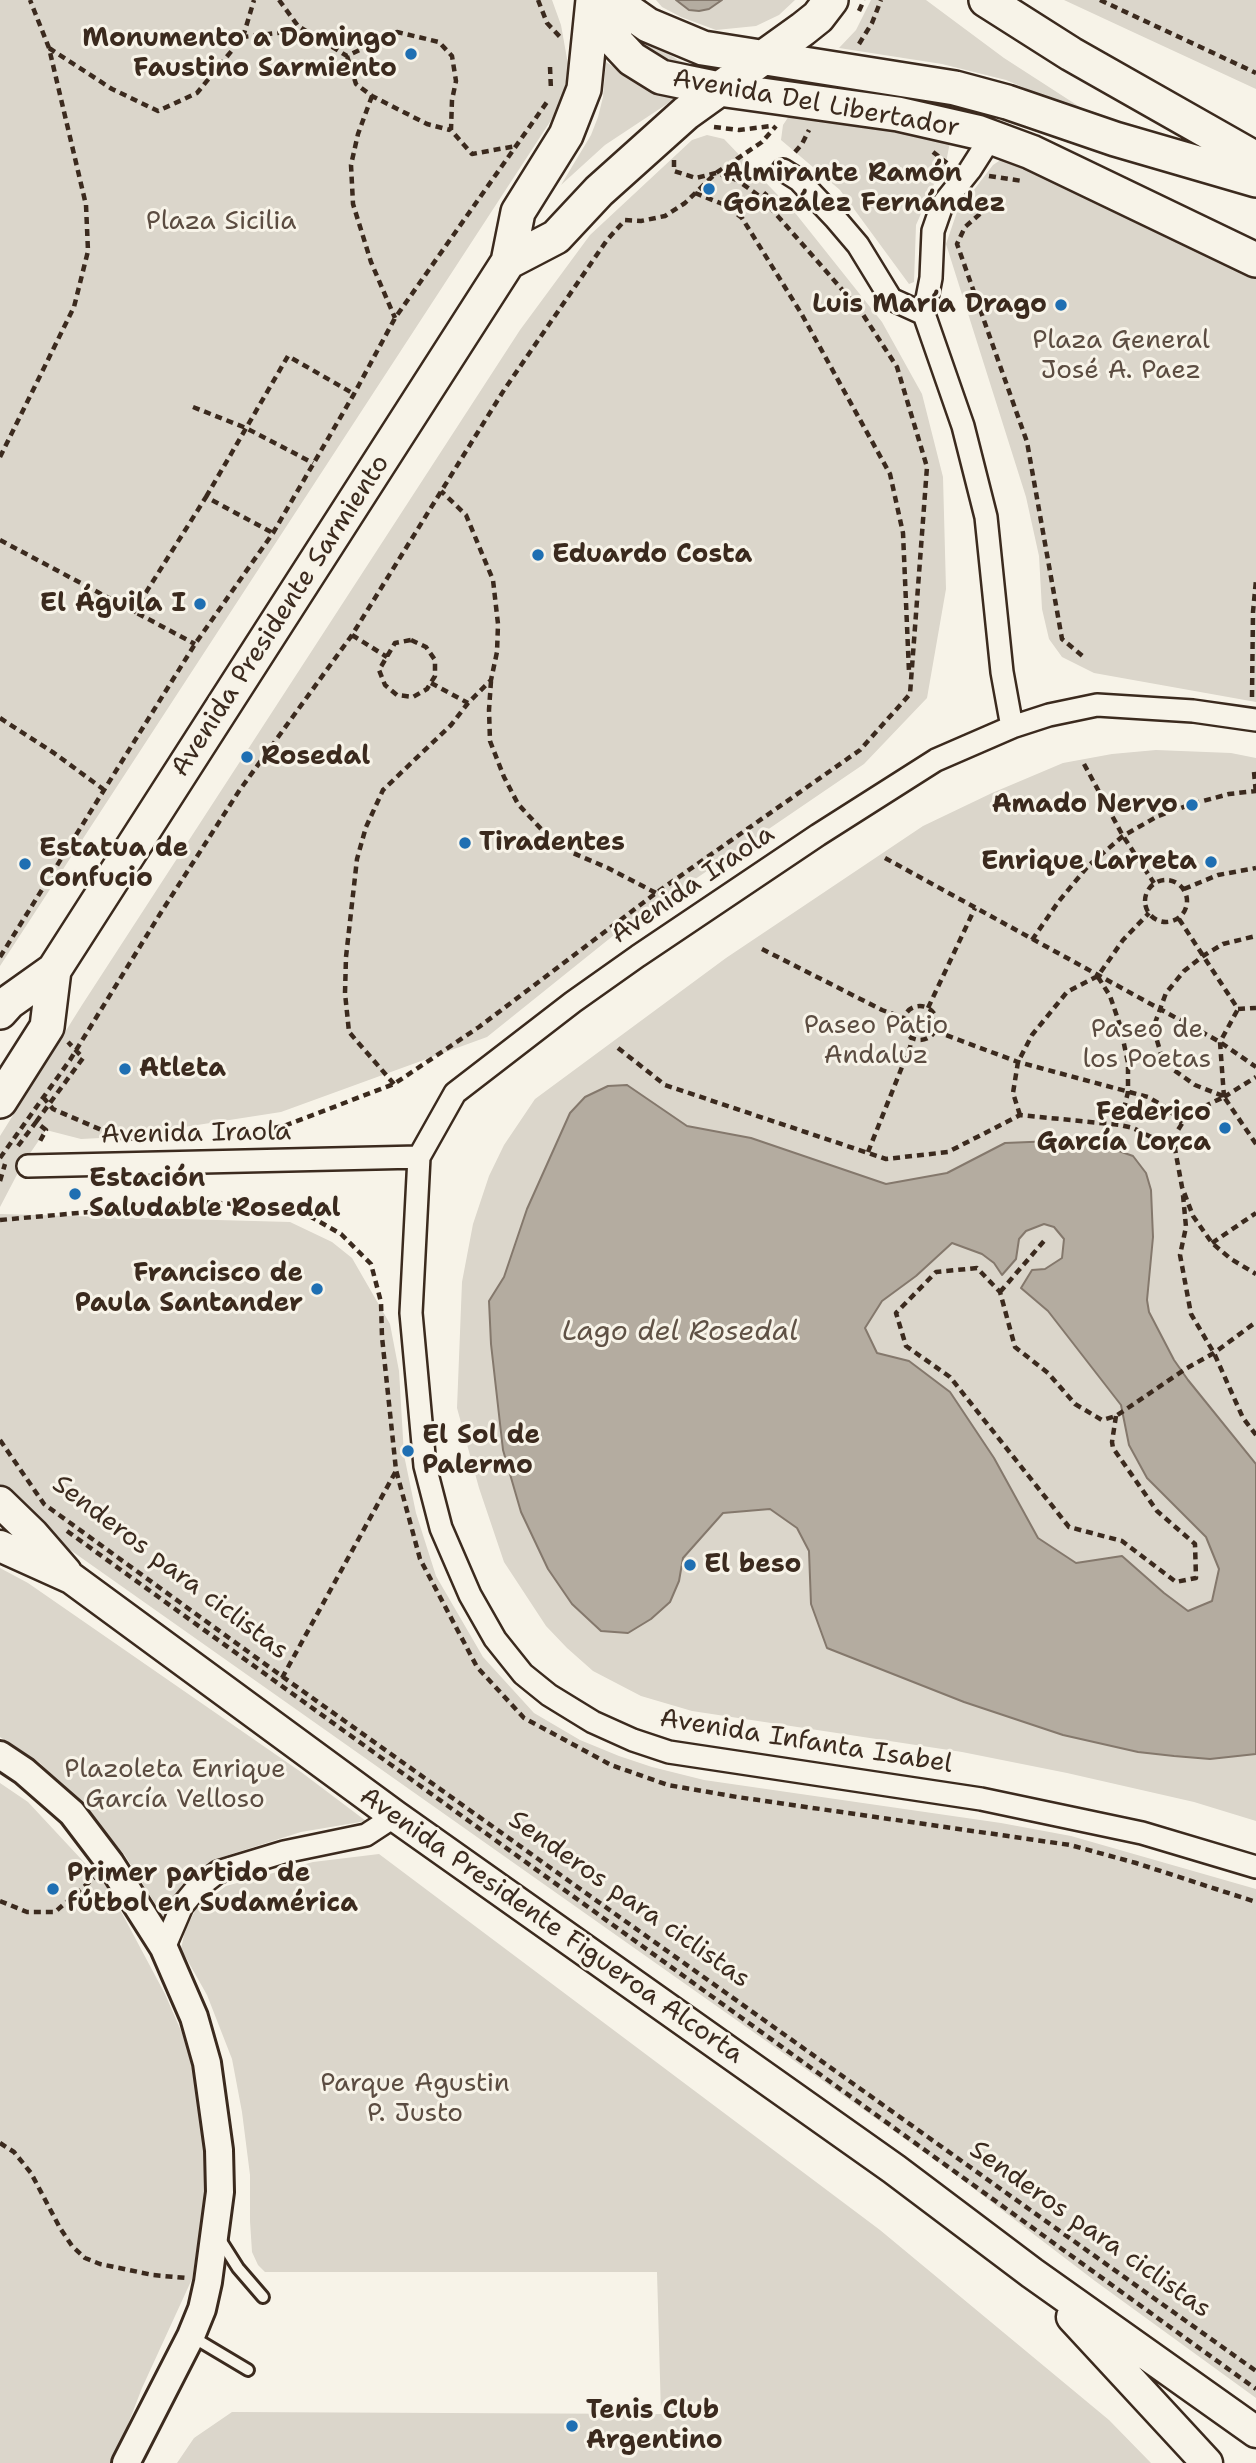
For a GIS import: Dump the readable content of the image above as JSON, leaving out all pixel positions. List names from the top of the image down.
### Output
{
  "streets": {
    "main road": ["Avenida Del Libertador", "Avenida Presidente Sarmiento", "Avenida Presidente Figueroa Alcorta"],
    "street": ["Avenida Iraola", "Avenida Infanta Isabel"],
    "path": ["Senderos para ciclistas"]
  },
  "crossings": [
    ["Avenida Del Libertador", "Avenida Presidente Sarmiento"],
    ["Avenida Iraola", "Avenida Infanta Isabel"]
  ],
  "water": ["Lago del Rosedal"],
  "parks": [
    "Plaza Sicilia",
    "Plaza General José A. Paez",
    "Paseo Patio Andaluz",
    "Paseo de los Poetas",
    "Plazoleta Enrique García Velloso",
    "Parque Agustin P. Justo"
  ],
  "places": [
    "Monumento a Domingo Faustino Sarmiento",
    "Almirante Ramón González Fernández",
    "Luis María Drago",
    "Eduardo Costa",
    "El Águila I",
    "Rosedal",
    "Amado Nervo",
    "Tiradentes",
    "Enrique Larreta",
    "Estatua de Confucio",
    "Atleta",
    "Federico García Lorca",
    "Estación Saludable Rosedal",
    "Francisco de Paula Santander",
    "El Sol de Palermo",
    "El beso",
    "Primer partido de fútbol en Sudamérica",
    "Tenis Club Argentino"
  ]
}
